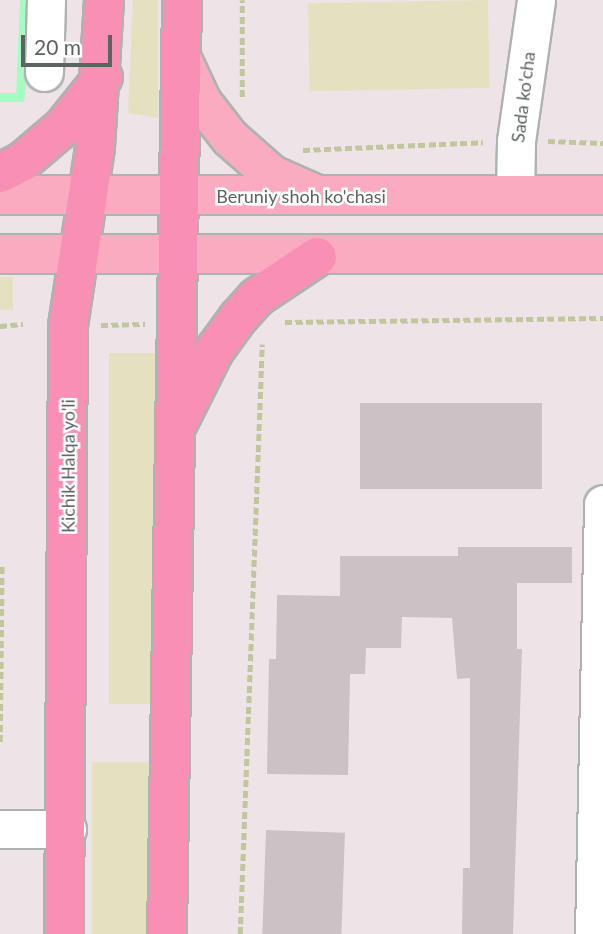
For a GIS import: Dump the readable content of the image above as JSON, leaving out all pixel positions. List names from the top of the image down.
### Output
{
  "streets": {
    "highway": ["Kichik Halqa yo'li"],
    "main road": ["Beruniy shoh ko'chasi"],
    "street": ["Sada ko'cha"]
  },
  "crossings": [
    ["Sada ko'cha", "Beruniy shoh ko'chasi"],
    ["Beruniy shoh ko'chasi", "Kichik Halqa yo'li"]
  ],
  "scale_bar": "20 m"
}
